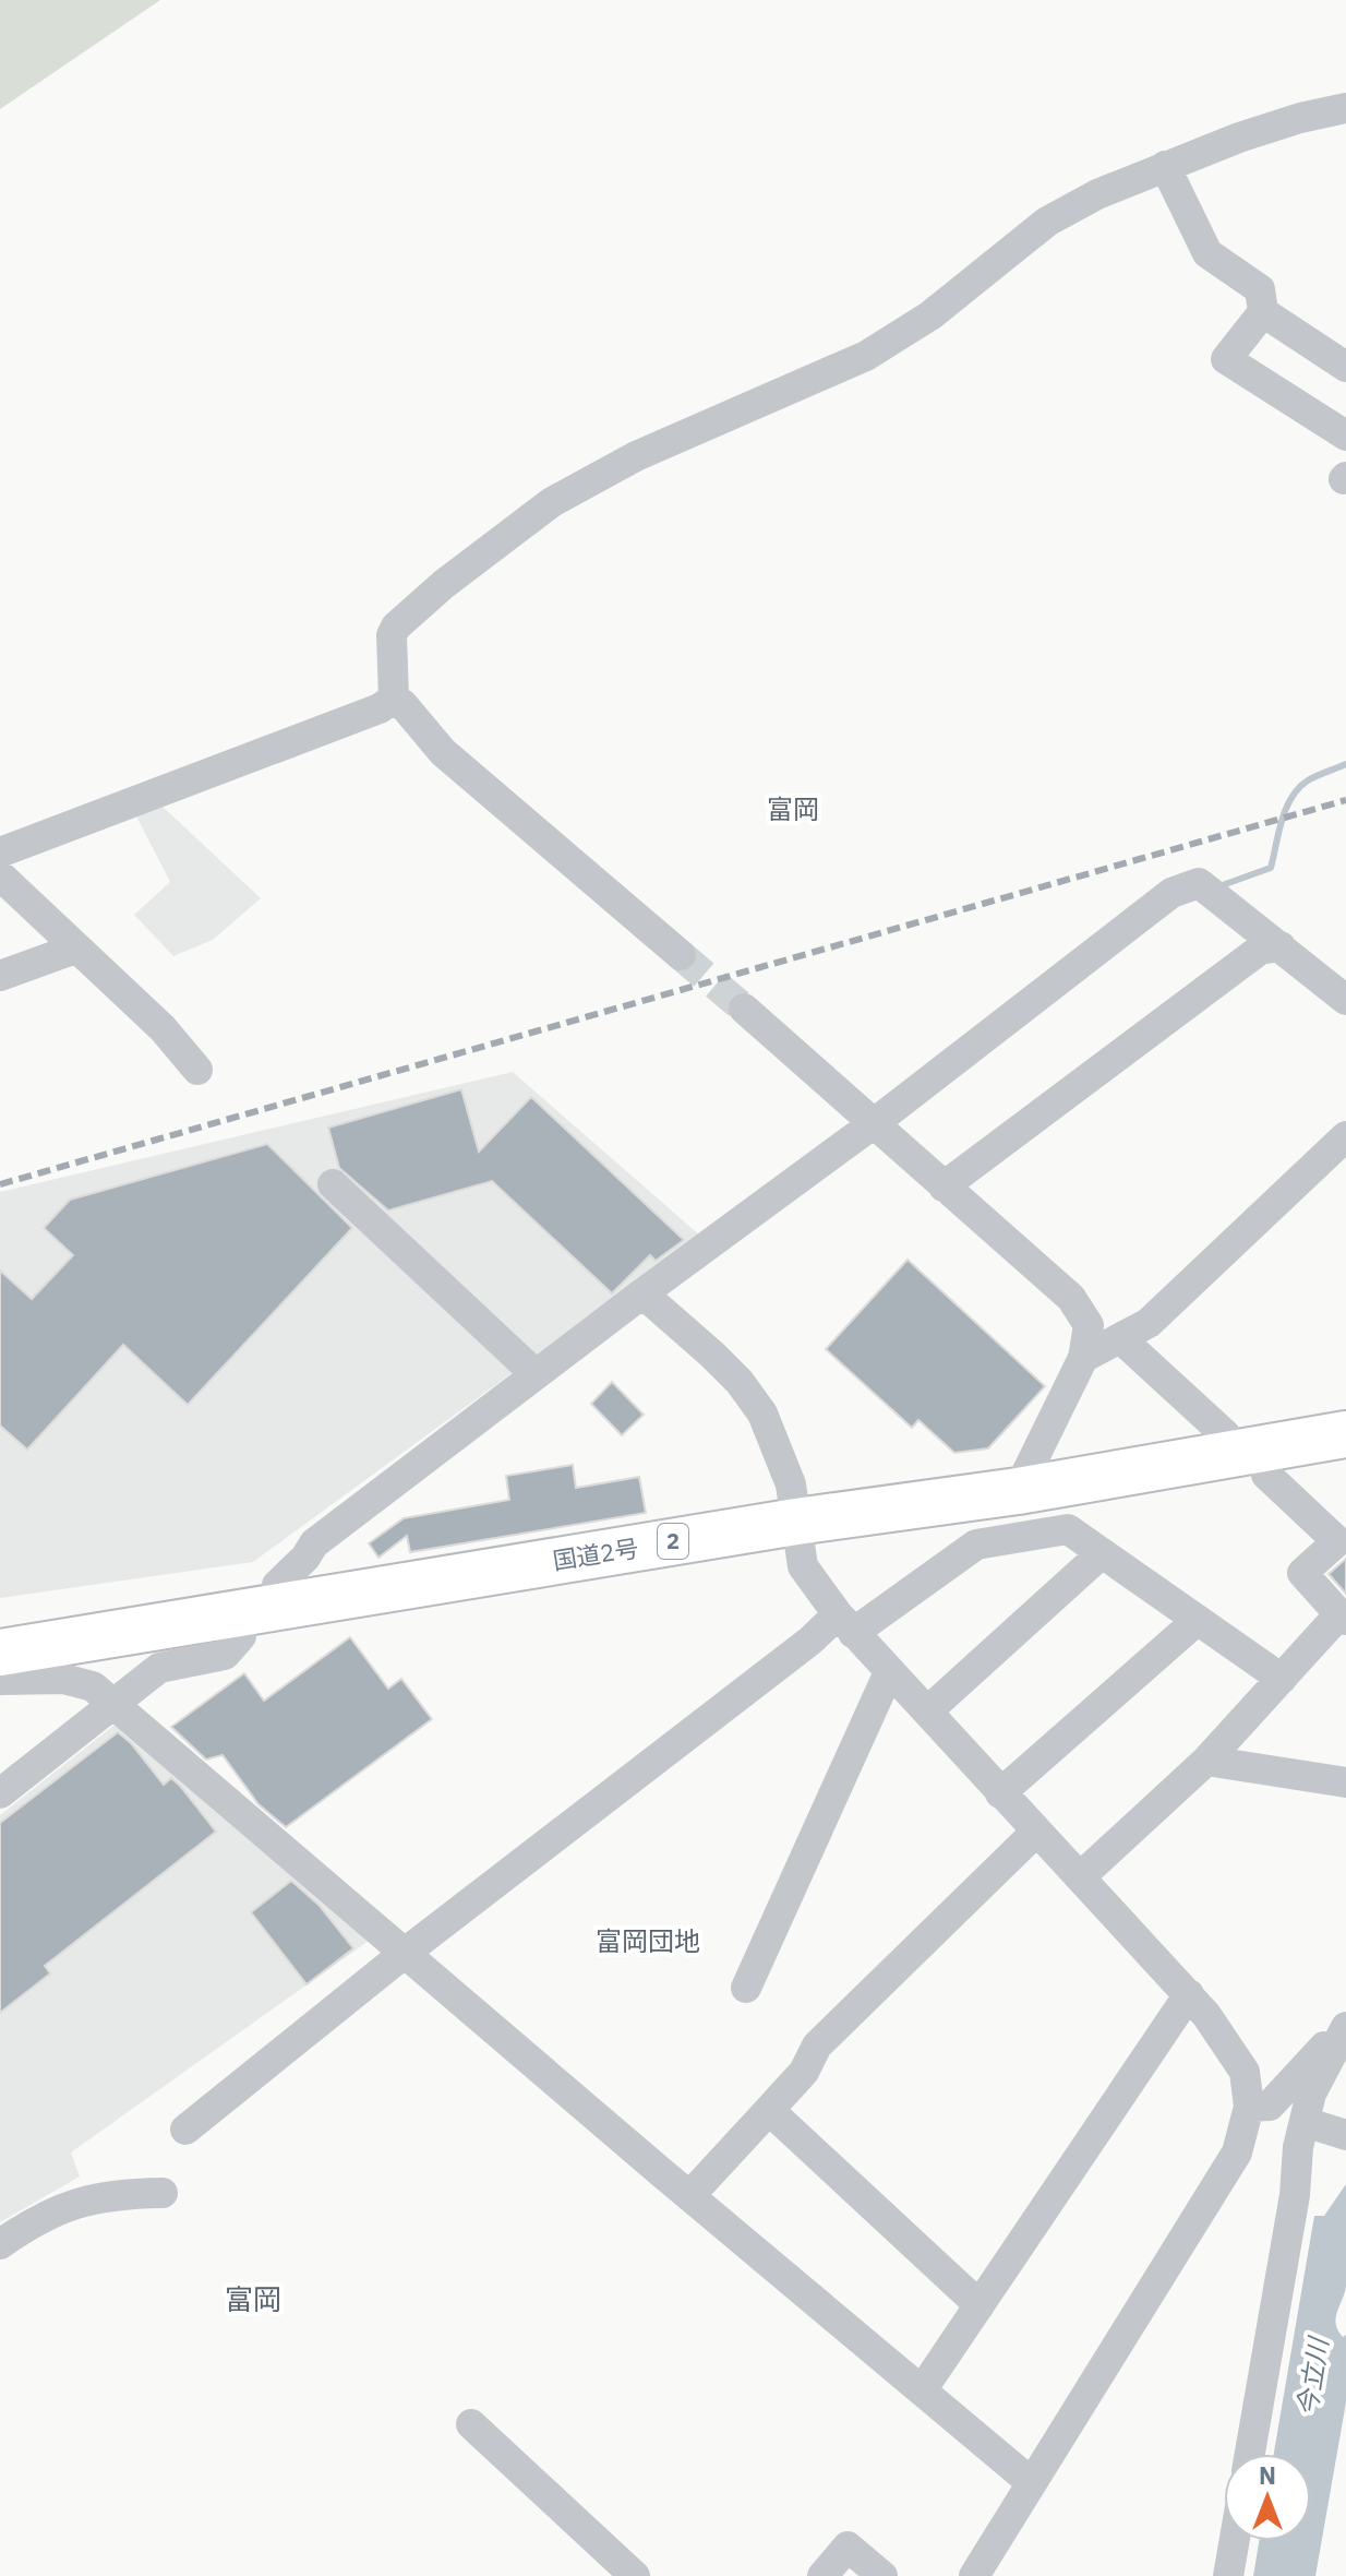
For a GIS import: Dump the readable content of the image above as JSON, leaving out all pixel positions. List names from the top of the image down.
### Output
{
  "streets": {
    "highway": ["2", "国道2号"]
  },
  "districts": ["富岡", "富岡団地", "富岡"],
  "water": ["今立川"],
  "north": "top"
}
